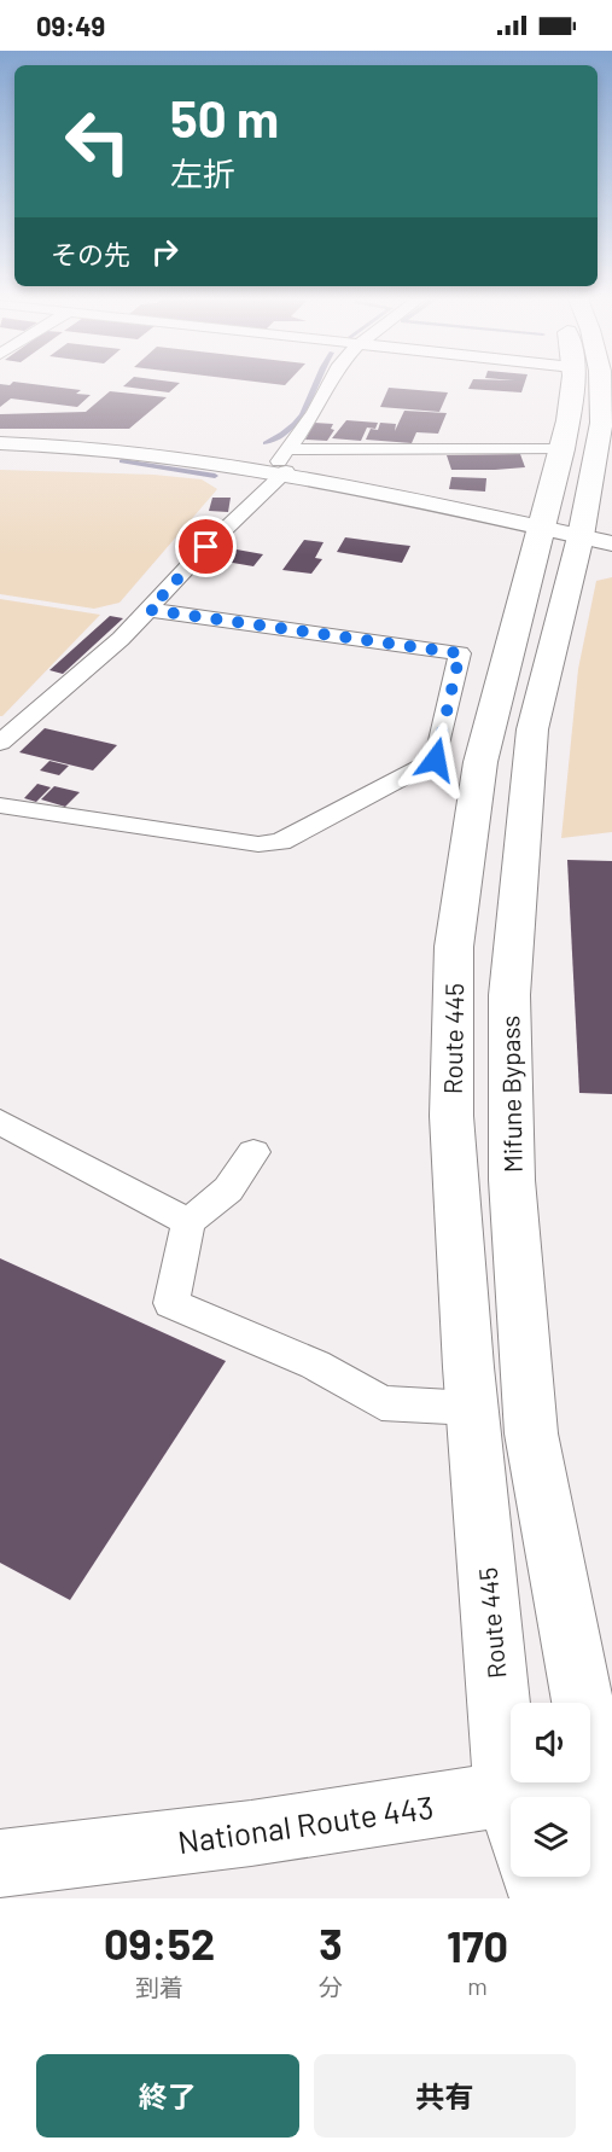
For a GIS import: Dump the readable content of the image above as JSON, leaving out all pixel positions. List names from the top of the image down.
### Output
{
  "streets": {
    "highway": ["Route 445", "Mifune Bypass", "National Route 443"]
  },
  "crossings": [
    ["Route 445", "Mifune Bypass"],
    ["Mifune Bypass", "National Route 443"]
  ],
  "page": {
    "status": "09:49",
    "turn": ["50 m", "左折"],
    "then": "その先",
    "eta": [
      "09:52",
      "到着",
      "3",
      "分",
      "170",
      "m"
    ],
    "buttons": ["終了", "共有"]
  }
}
